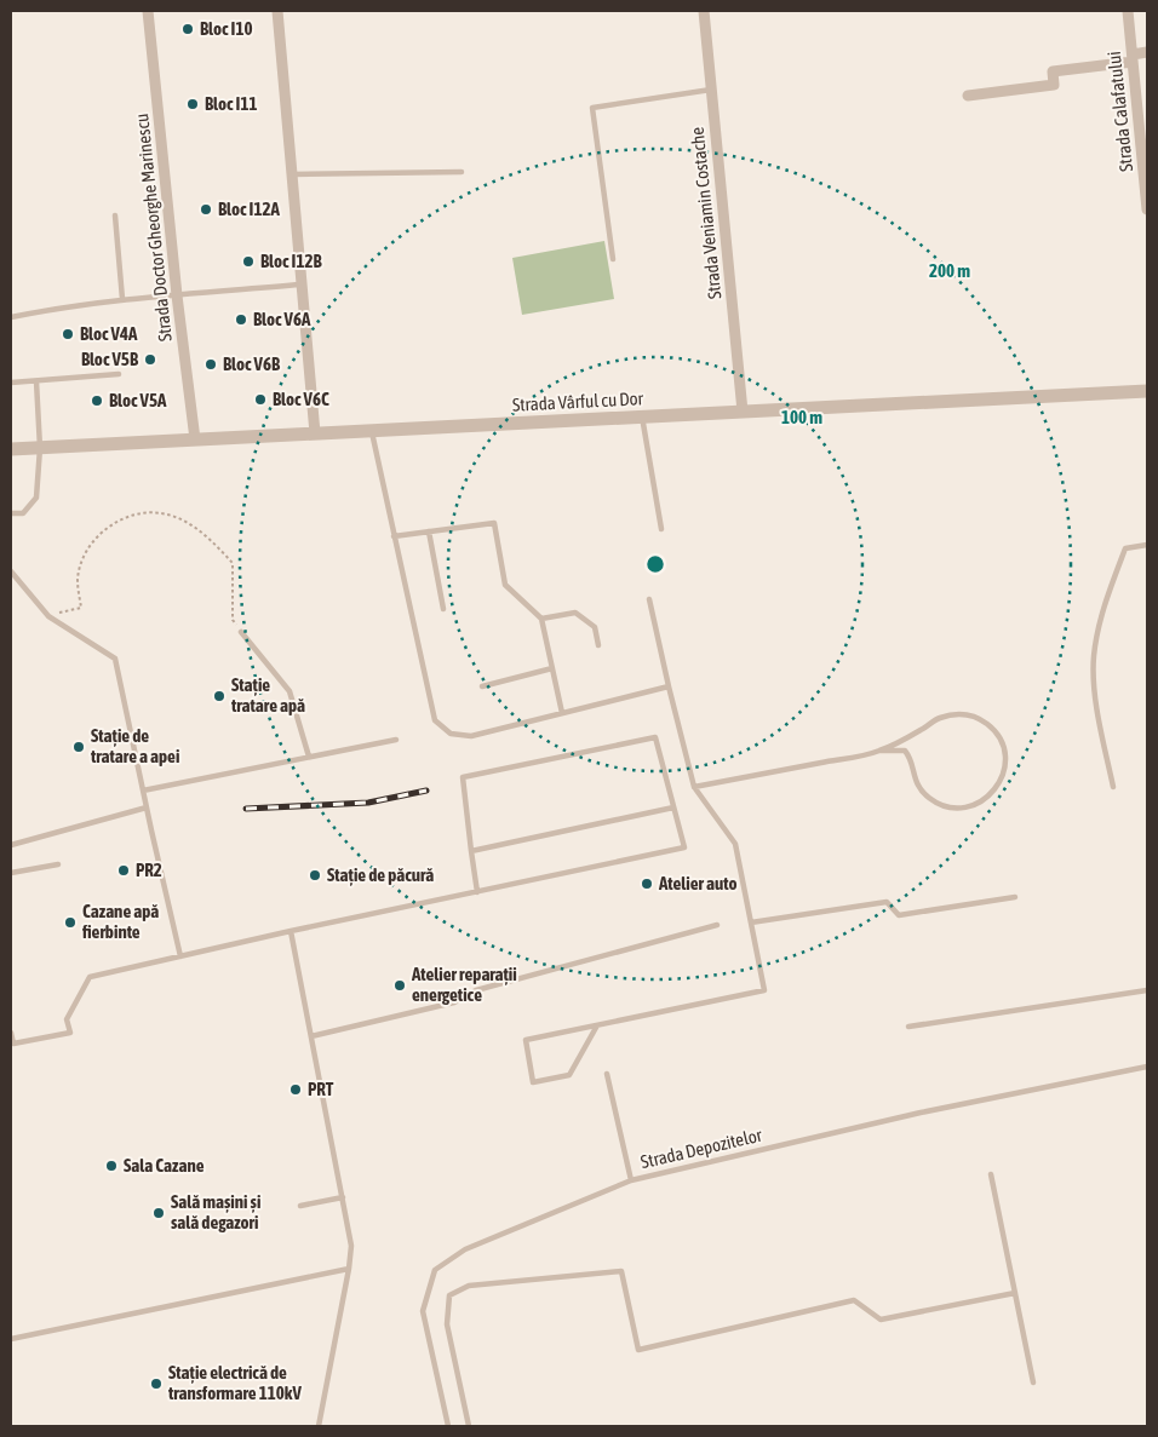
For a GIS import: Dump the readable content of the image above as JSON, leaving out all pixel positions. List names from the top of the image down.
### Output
{
  "streets": {
    "street": [
      "Strada Calafatului",
      "Strada Veniamin Costache",
      "Strada Doctor Gheorghe Marinescu",
      "Strada Vârful cu Dor"
    ],
    "lane": ["Strada Depozitelor"]
  },
  "crossings": [
    ["Strada Veniamin Costache", "Strada Vârful cu Dor"],
    ["Strada Doctor Gheorghe Marinescu", "Strada Vârful cu Dor"]
  ],
  "places": [
    "Bloc I10",
    "Bloc I11",
    "Bloc I12A",
    "Bloc I12B",
    "Bloc V6A",
    "Bloc V4A",
    "Bloc V5B",
    "Bloc V6B",
    "Bloc V6C",
    "Bloc V5A",
    "Stație tratare apă",
    "Stație de tratare a apei",
    "PR2",
    "Stație de păcură",
    "Atelier auto",
    "Cazane apă fierbinte",
    "Atelier reparații energetice",
    "PRT",
    "Sala Cazane",
    "Sală mașini și sală degazori",
    "Stație electrică de transformare 110kV"
  ],
  "rings": ["200 m", "100 m"]
}
